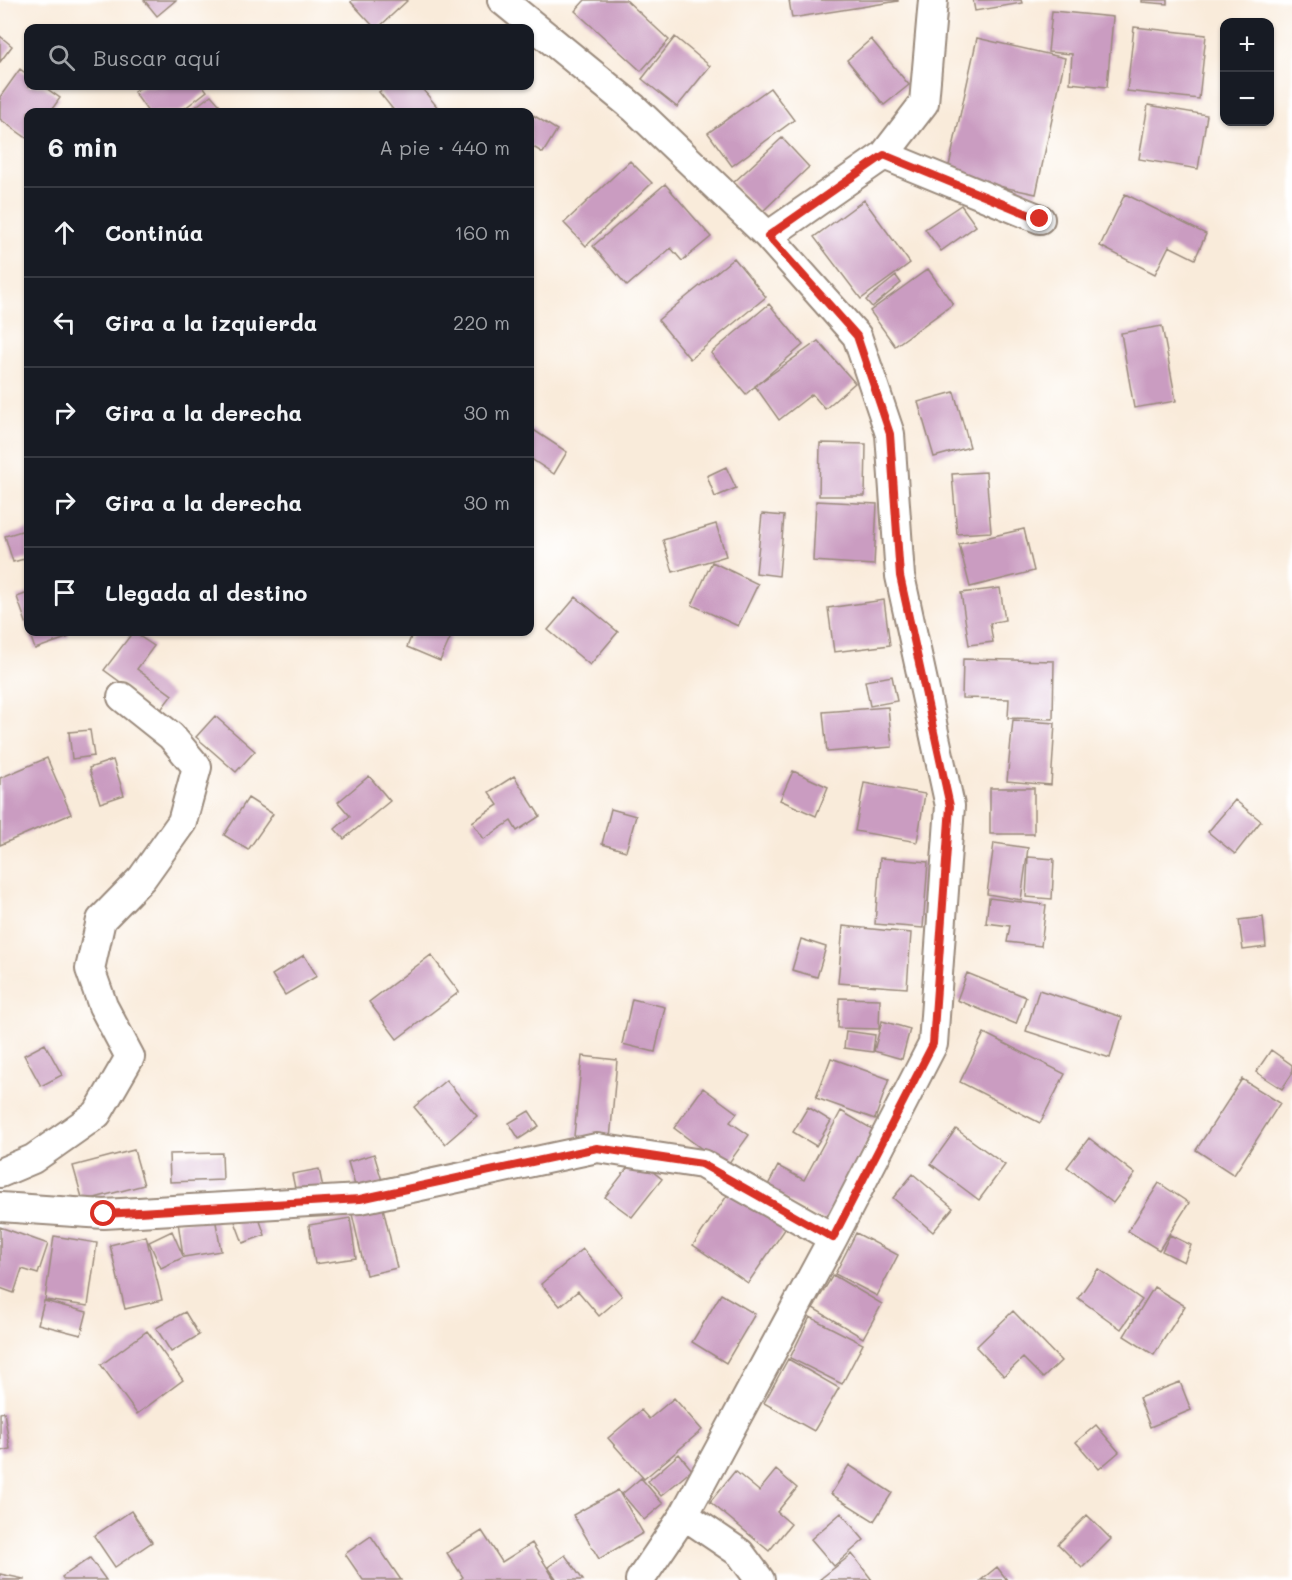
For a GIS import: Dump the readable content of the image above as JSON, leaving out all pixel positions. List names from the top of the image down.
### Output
{
  "page": {
    "map_buttons": ["+", "−"],
    "search": "Buscar aquí",
    "heading": ["6 min", "A pie · 440 m"],
    "list": [
      ["Continúa", "160 m"],
      ["Gira a la izquierda", "220 m"],
      ["Gira a la derecha", "30 m"],
      ["Gira a la derecha", "30 m"],
      "Llegada al destino"
    ]
  }
}
